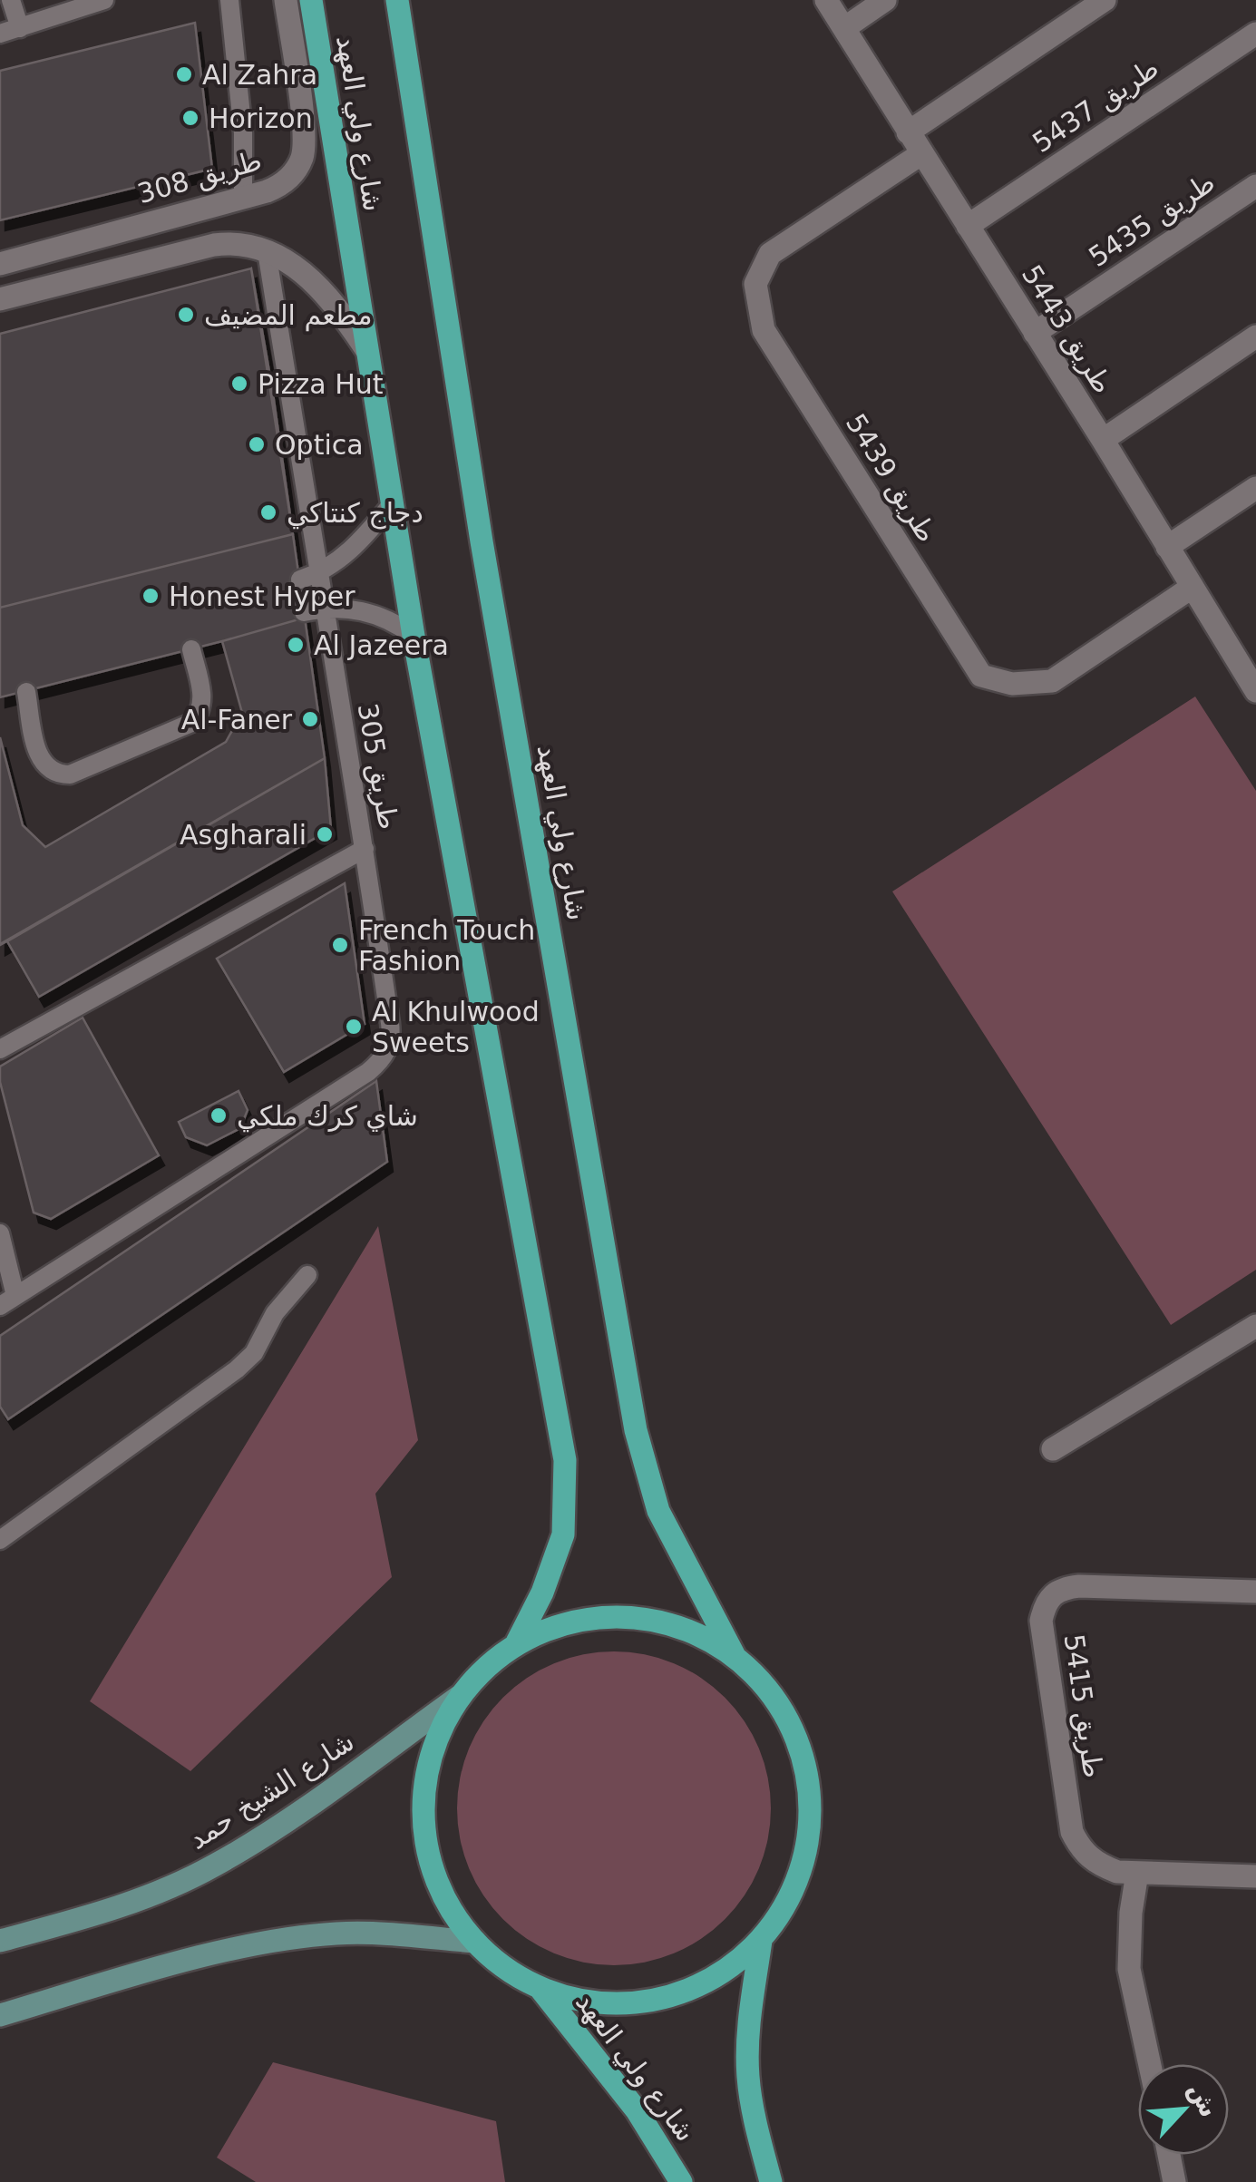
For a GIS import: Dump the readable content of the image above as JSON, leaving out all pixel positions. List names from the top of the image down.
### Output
{
  "streets": {
    "main road": ["شارع ولي العهد", "شارع الشيخ حمد"],
    "street": [
      "طريق 5437",
      "طريق 308",
      "طريق 5435",
      "طريق 5443",
      "طريق 5439",
      "طريق 5415"
    ],
    "lane": ["طريق 305"]
  },
  "crossings": [
    ["طريق 5437", "طريق 5443"],
    ["طريق 5435", "طريق 5443"],
    ["طريق 5443", "طريق 5439"]
  ],
  "places": [
    "Al Zahra",
    "Horizon",
    "مطعم المضيف",
    "Pizza Hut",
    "Optica",
    "دجاج كنتاكي",
    "Honest Hyper",
    "Al Jazeera",
    "Al-Faner",
    "Asgharali",
    "French Touch Fashion",
    "Al Khulwood Sweets",
    "شاي كرك ملكي"
  ],
  "north": "top right"
}
